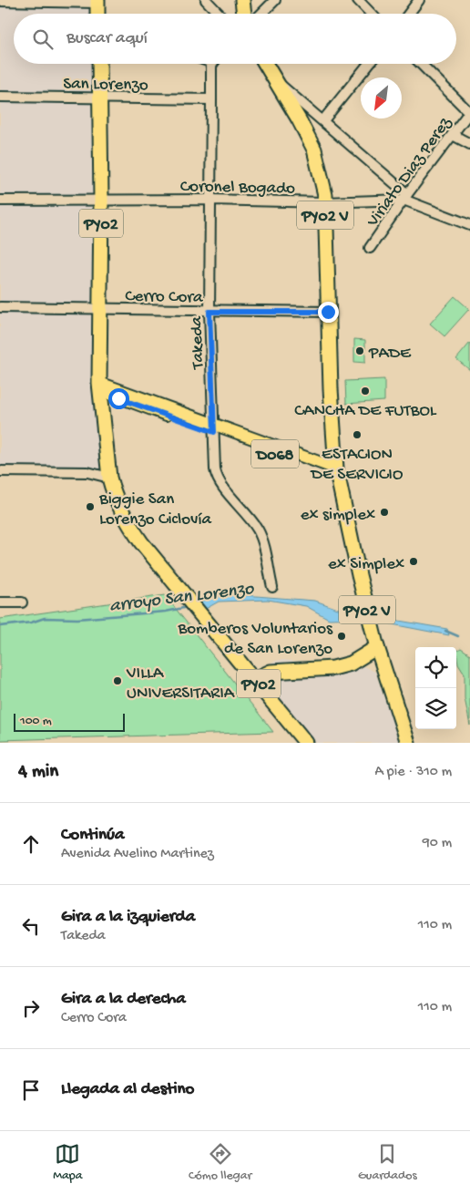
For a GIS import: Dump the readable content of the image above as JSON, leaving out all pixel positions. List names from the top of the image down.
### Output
{
  "streets": {
    "highway": ["PY02 V", "PY02"],
    "main road": ["D068"],
    "street": [
      "San Lorenzo",
      "Viriato Diaz Perez",
      "Coronel Bogado",
      "Cerro Cora",
      "Takeda"
    ]
  },
  "crossings": [
    ["San Lorenzo", "PY02"],
    ["San Lorenzo", "Takeda"],
    ["Viriato Diaz Perez", "Coronel Bogado"],
    ["Coronel Bogado", "PY02 V"],
    ["Coronel Bogado", "PY02"],
    ["Coronel Bogado", "Takeda"],
    ["PY02 V", "Cerro Cora"],
    ["PY02 V", "D068"],
    ["PY02", "Cerro Cora"],
    ["PY02", "D068"],
    ["Cerro Cora", "Takeda"],
    ["Takeda", "D068"]
  ],
  "water": ["arroyo San Lorenzo"],
  "places": [
    "PADE",
    "CANCHA DE FUTBOL",
    "ESTACION DE SERVICIO",
    "Biggie San Lorenzo Ciclovía",
    "ex simplex",
    "ex Simplex",
    "Bomberos Voluntarios de San Lorenzo",
    "VILLA UNIVERSITARIA"
  ],
  "scale_bar": "100 m",
  "north": "bottom left",
  "page": {
    "search": "Buscar aquí",
    "scale": "100 m",
    "heading": ["4 min", "A pie · 310 m"],
    "list": [
      ["Continúa", "Avenida Avelino Martinez", "90 m"],
      ["Gira a la izquierda", "Takeda", "110 m"],
      ["Gira a la derecha", "Cerro Cora", "110 m"],
      "Llegada al destino"
    ],
    "nav": ["Mapa", "Cómo llegar", "Guardados"]
  }
}
